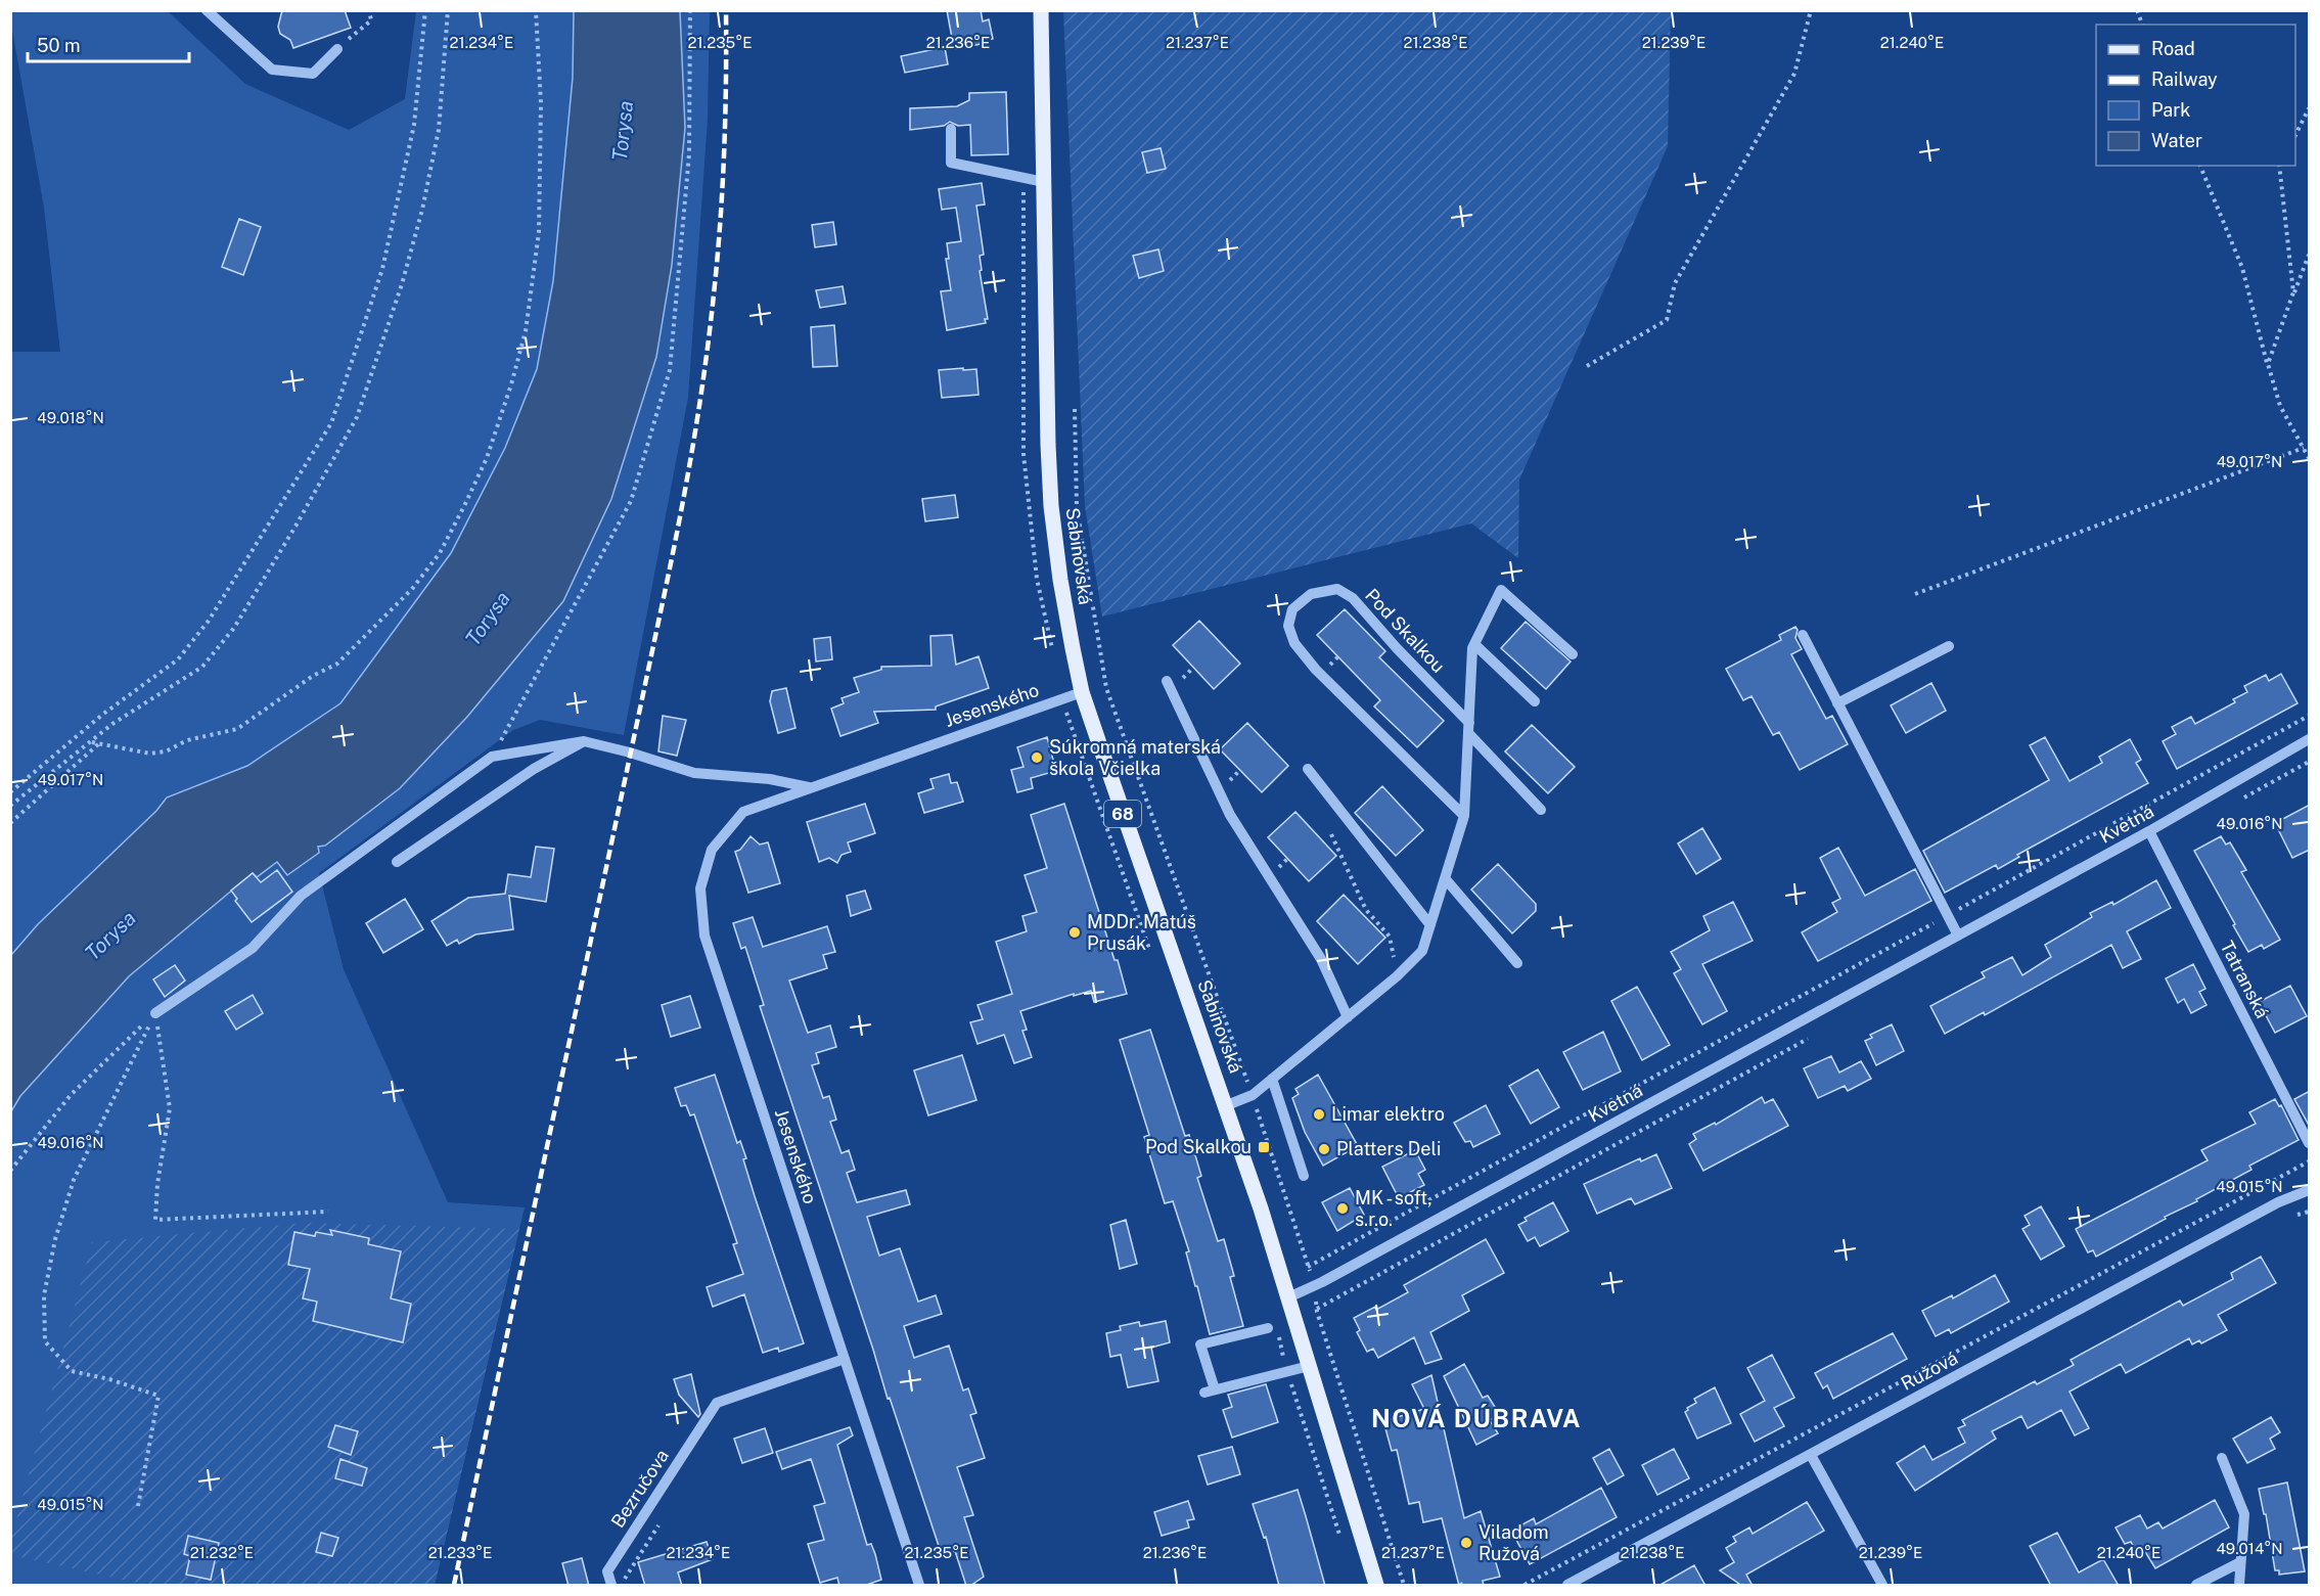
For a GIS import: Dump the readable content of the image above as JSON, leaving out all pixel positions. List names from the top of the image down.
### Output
{
  "streets": {
    "main road": ["Sabinovská", "68"],
    "street": [
      "Pod Skalkou",
      "Jesenského",
      "Kvetná",
      "Tatranská",
      "Ružová",
      "Bezručova"
    ]
  },
  "crossings": [
    ["Sabinovská", "Pod Skalkou"],
    ["Sabinovská", "Jesenského"],
    ["Sabinovská", "Kvetná"],
    ["Jesenského", "Bezručova"],
    ["Kvetná", "Tatranská"]
  ],
  "districts": ["NOVÁ DÚBRAVA"],
  "water": ["Torysa"],
  "places": {
    "other": [
      "Súkromná materská škola Včielka",
      "MDDr. Matúš Prusák",
      "Limar elektro",
      "Platters Deli",
      "MK - soft, s.r.o.",
      "Viladom Ružová"
    ],
    "transit": ["Pod Skalkou"]
  },
  "legend": [
    "Road",
    "Railway",
    "Park",
    "Water"
  ],
  "scale_bar": "50 m",
  "coordinates": [
    "21.234°E",
    "21.235°E",
    "21.236°E",
    "21.237°E",
    "21.238°E",
    "21.239°E",
    "21.240°E",
    "49.018°N",
    "49.017°N",
    "49.016°N",
    "49.015°N",
    "49.014°N",
    "21.232°E",
    "21.233°E"
  ]
}
